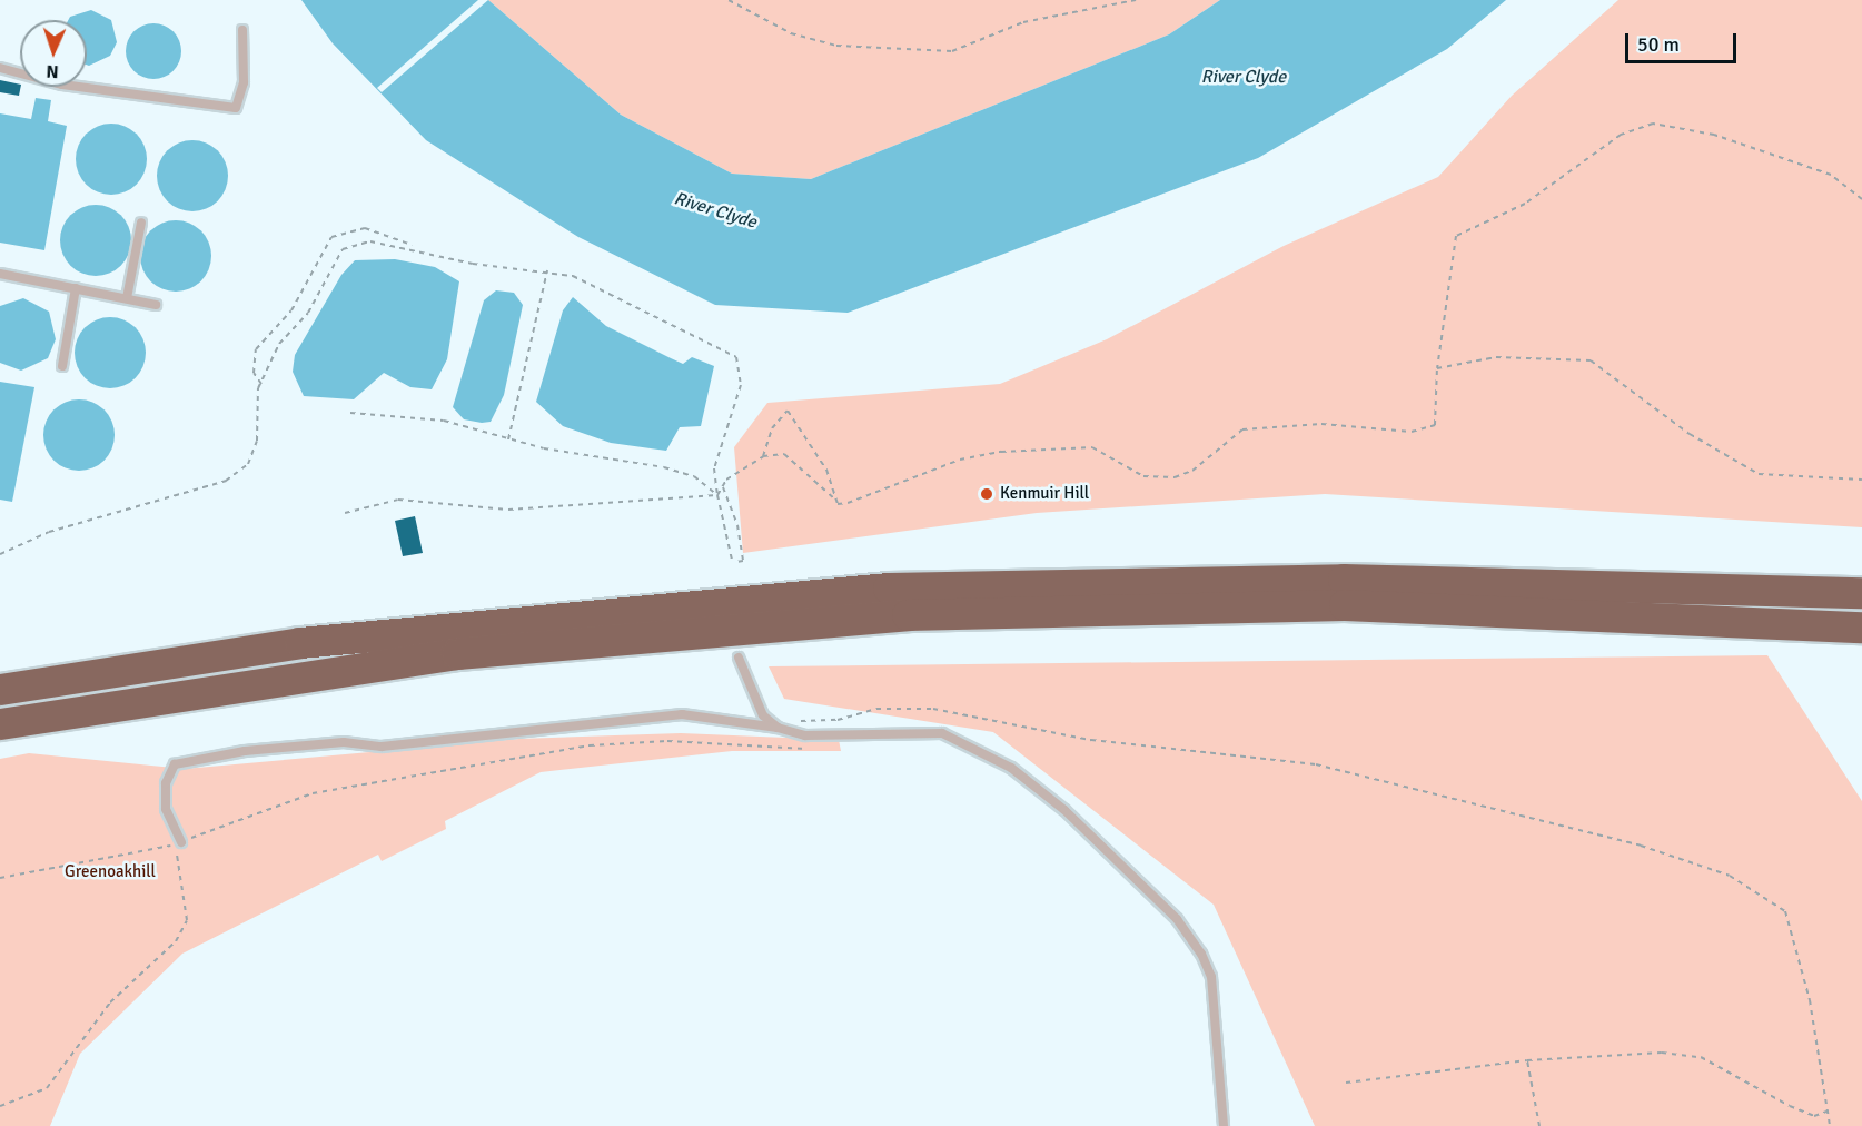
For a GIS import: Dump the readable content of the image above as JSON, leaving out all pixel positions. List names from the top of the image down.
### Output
{
  "water": ["River Clyde"],
  "parks": ["Greenoakhill"],
  "places": ["Kenmuir Hill"],
  "scale_bar": "50 m",
  "north": "bottom"
}
